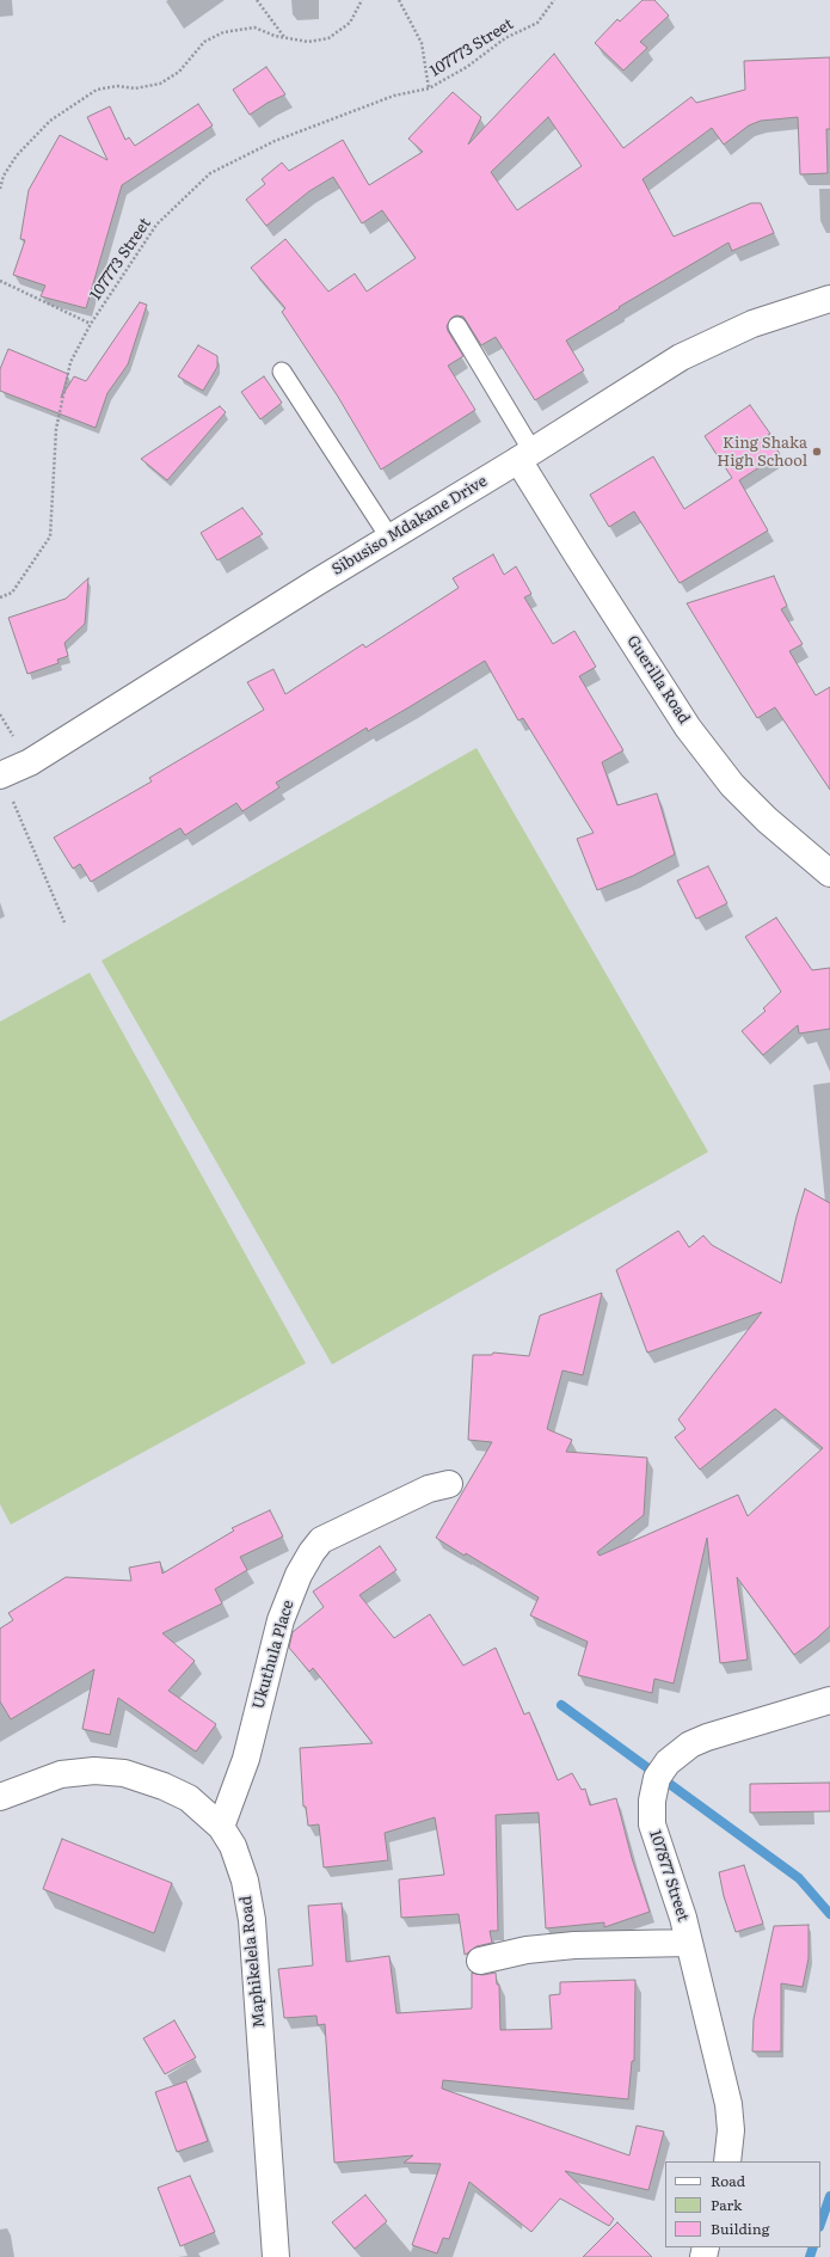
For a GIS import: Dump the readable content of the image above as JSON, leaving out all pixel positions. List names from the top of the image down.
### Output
{
  "streets": {
    "street": [
      "Sibusiso Mdakane Drive",
      "Guerilla Road",
      "Ukuthula Place",
      "107877 Street",
      "Maphikelela Road"
    ],
    "path": ["107773 Street"]
  },
  "crossings": [
    ["Sibusiso Mdakane Drive", "Guerilla Road"],
    ["Ukuthula Place", "Maphikelela Road"]
  ],
  "places": ["King Shaka High School"],
  "legend": ["Road", "Park", "Building"]
}
